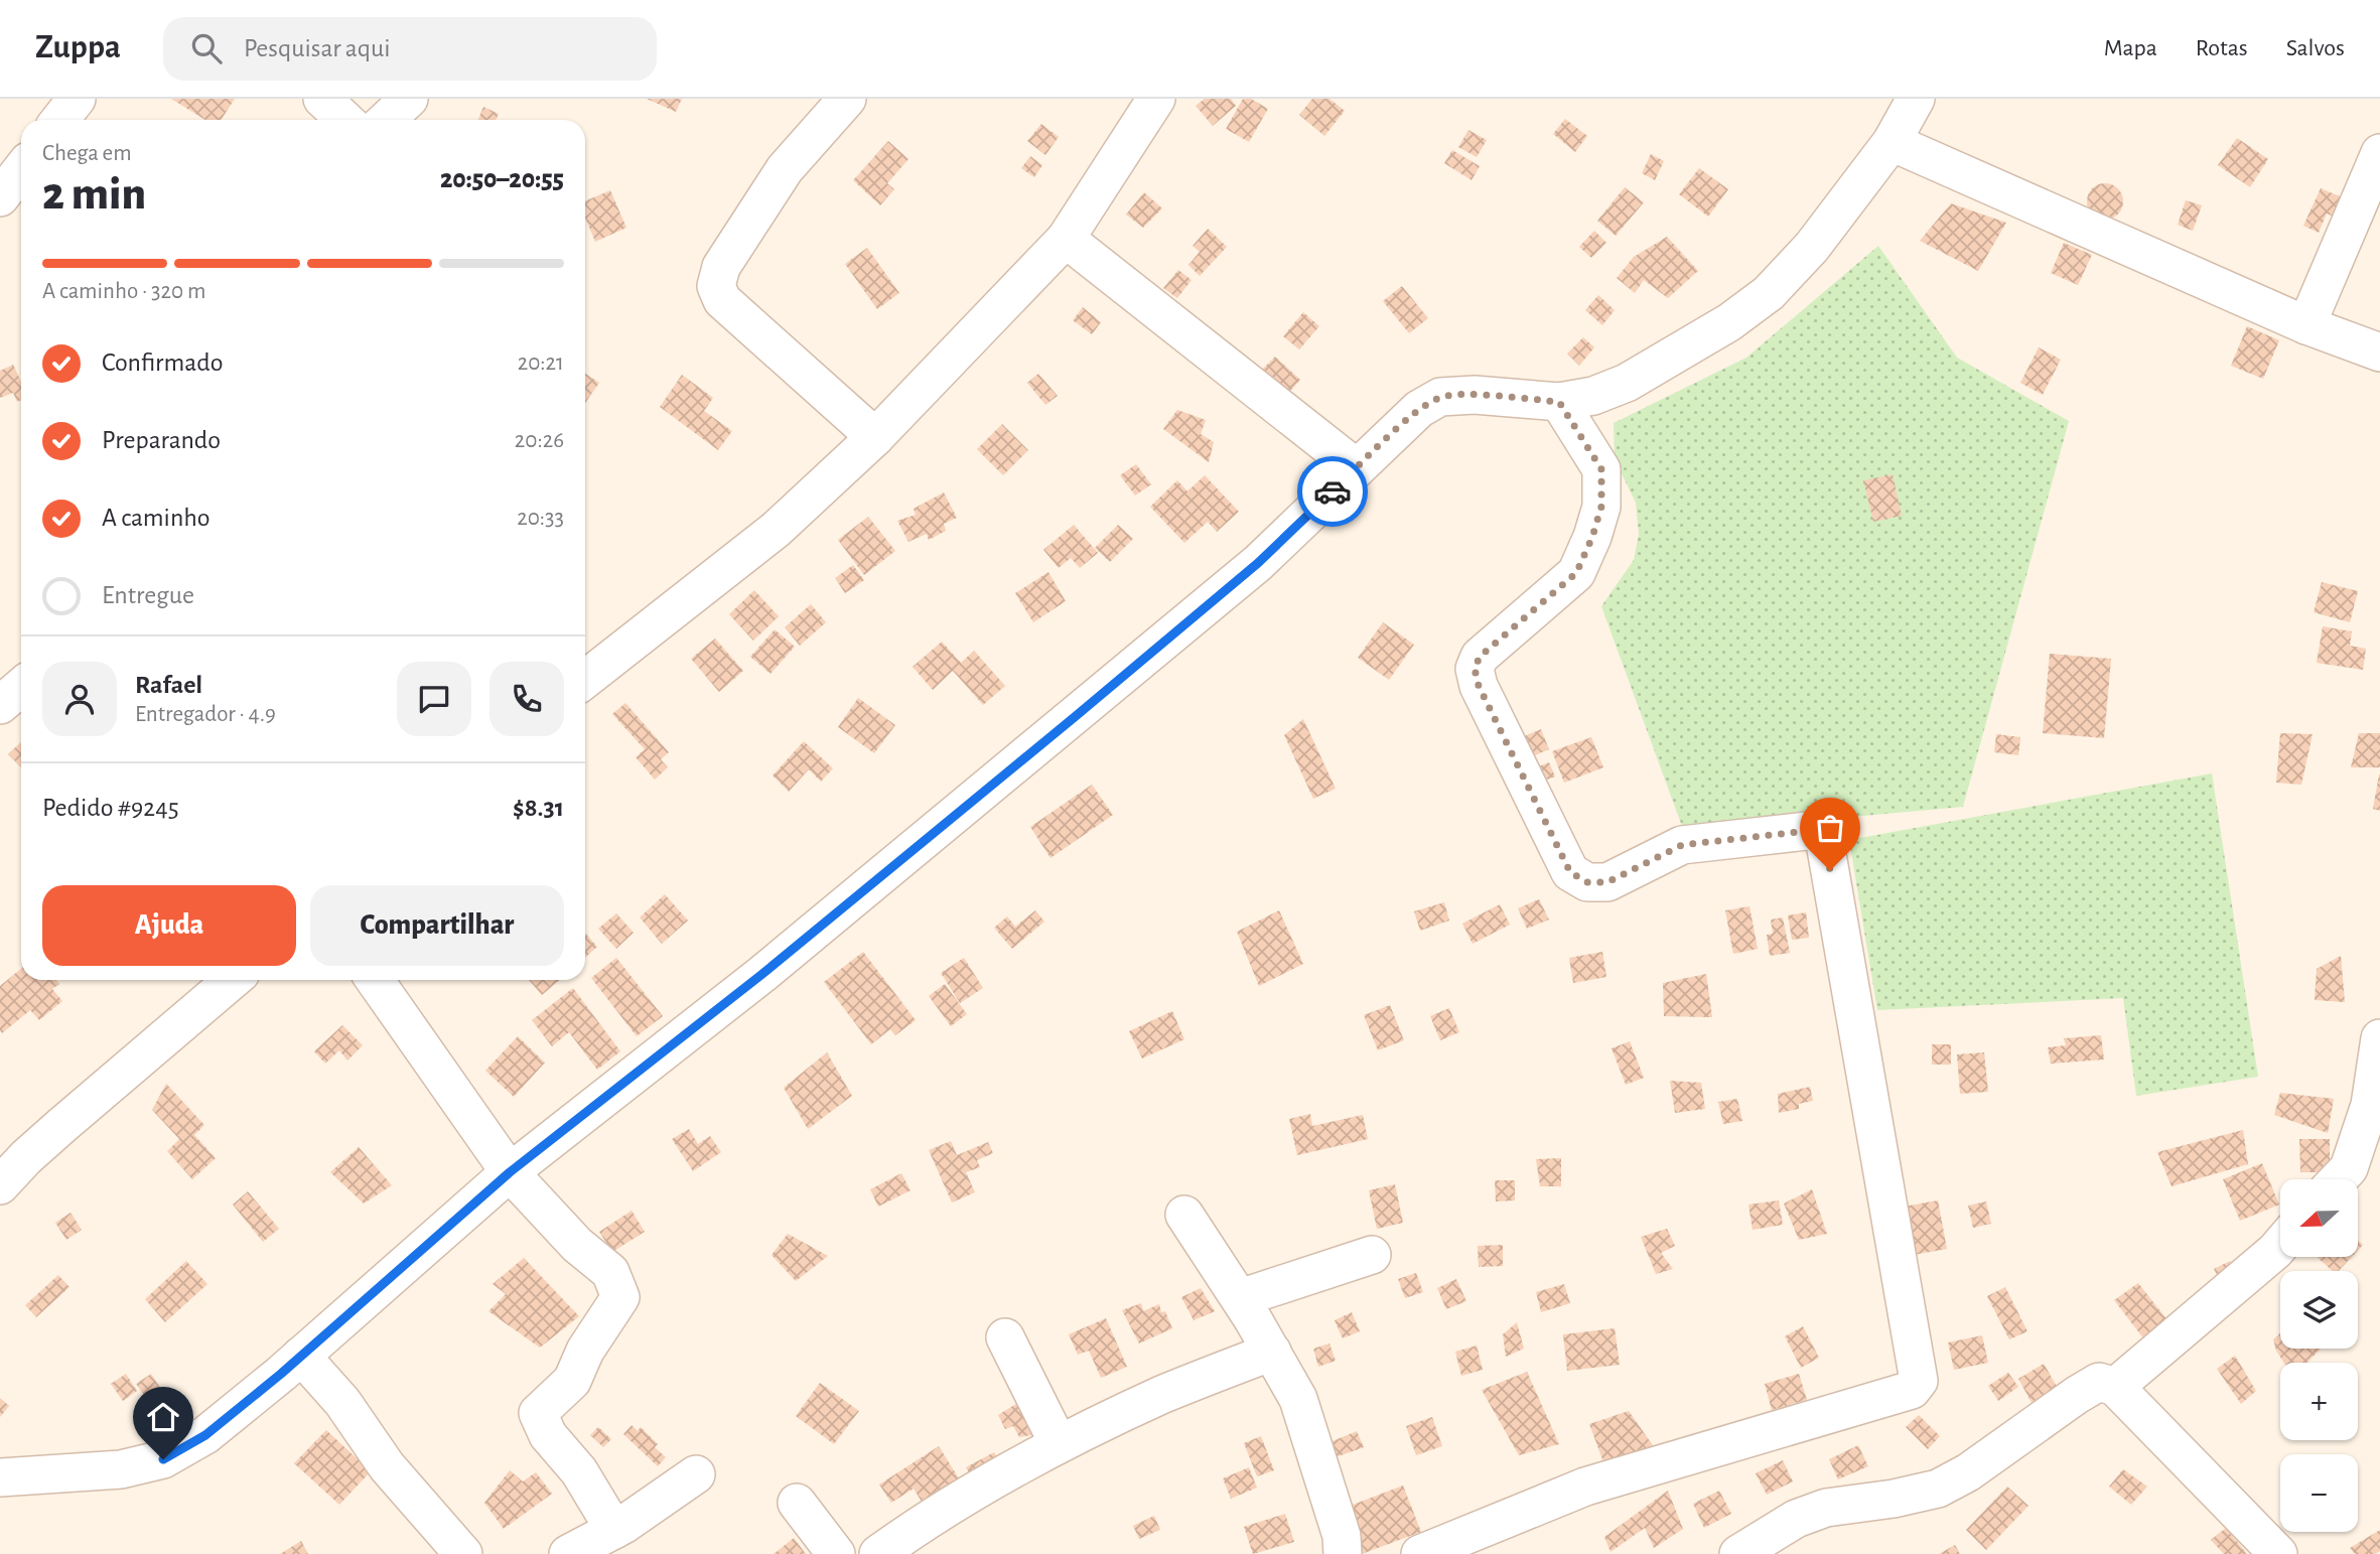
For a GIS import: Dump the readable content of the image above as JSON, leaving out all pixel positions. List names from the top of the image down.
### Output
{
  "north": "left",
  "page": {
    "header": "Zuppa",
    "search": "Pesquisar aqui",
    "nav": ["Mapa", "Rotas", "Salvos"],
    "heading": ["2 min", "Chega em", "20:50–20:55"],
    "panel": [
      "Rafael",
      "Entregador · 4.9",
      "Pedido #9245",
      "$8.31"
    ],
    "bar": "A caminho · 320 m",
    "list": [
      ["Confirmado", "20:21"],
      ["Preparando", "20:26"],
      ["A caminho", "20:33"],
      "Entregue"
    ],
    "buttons": ["Ajuda", "Compartilhar"],
    "map_buttons": ["+", "−"]
  }
}
